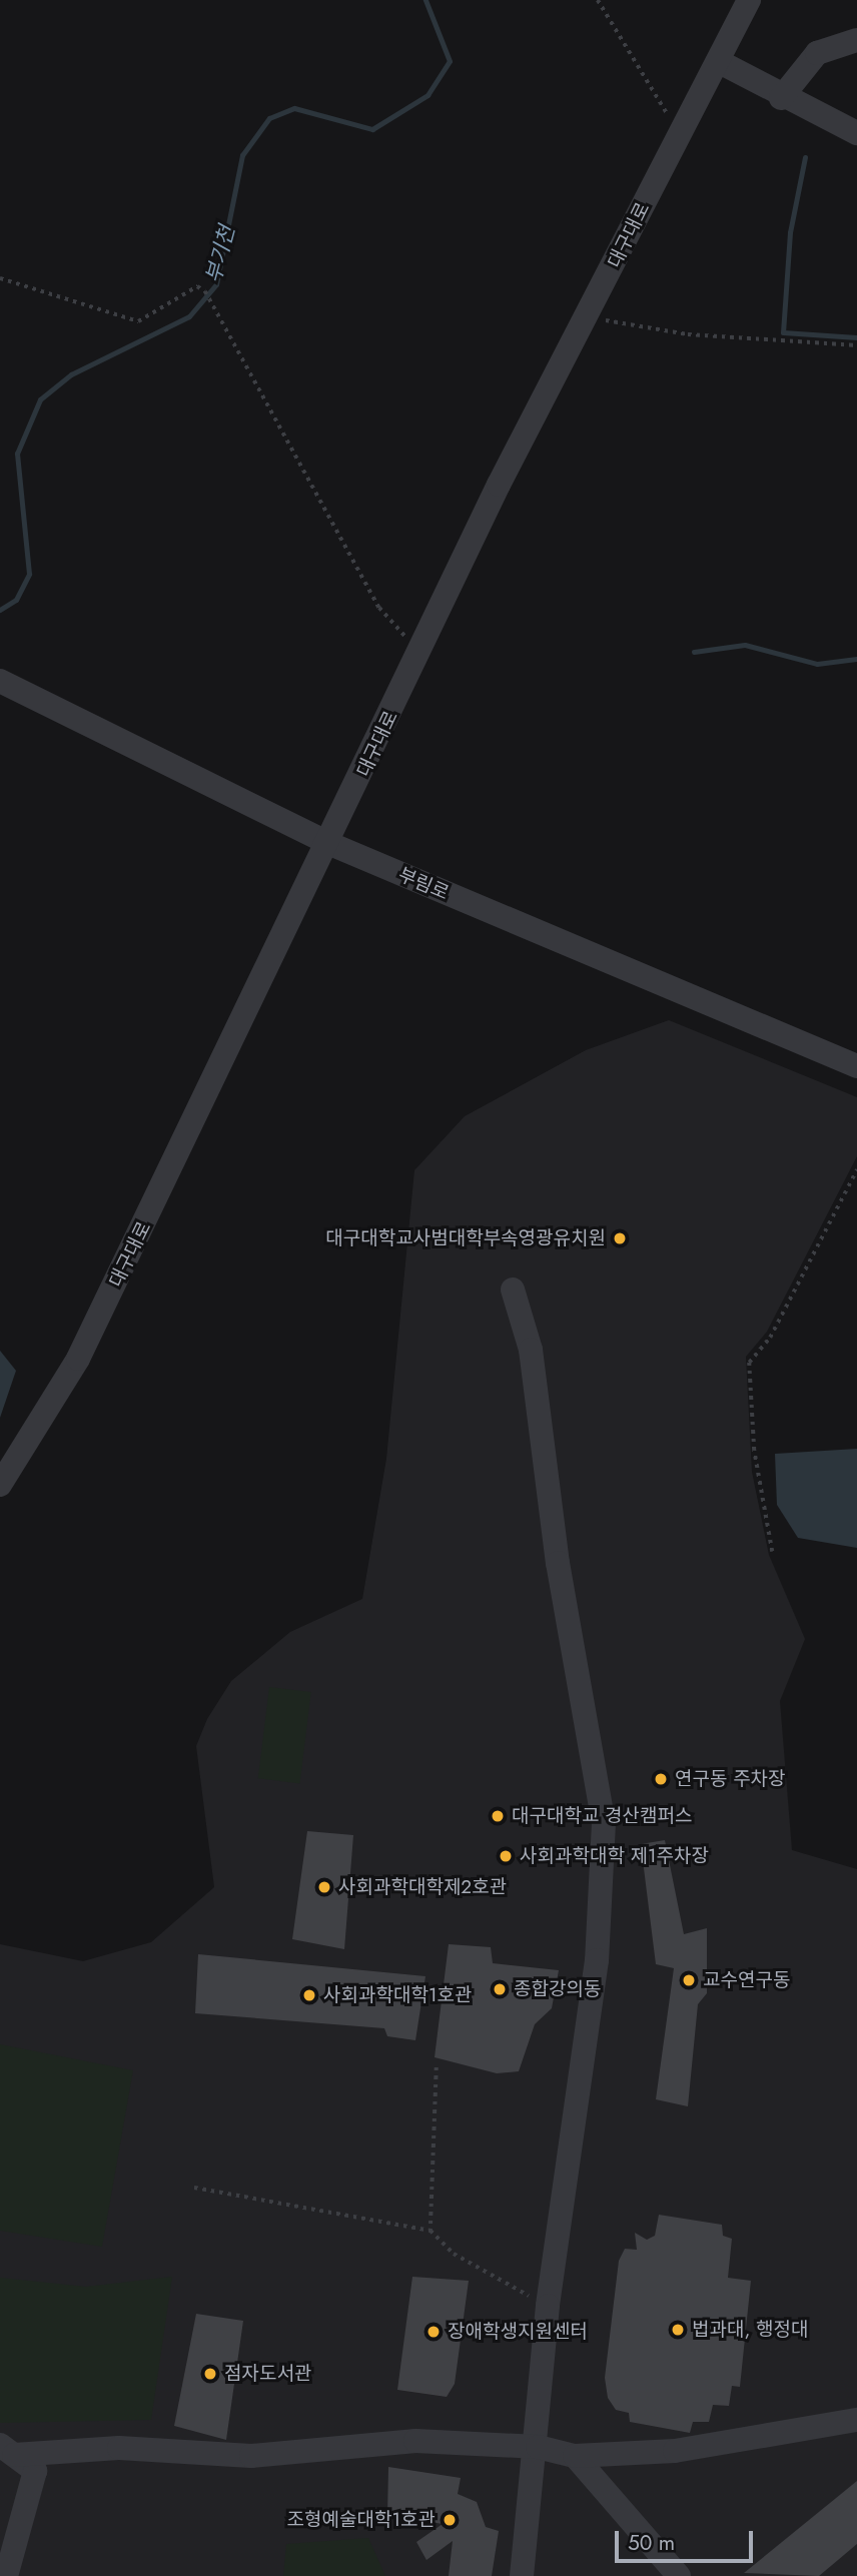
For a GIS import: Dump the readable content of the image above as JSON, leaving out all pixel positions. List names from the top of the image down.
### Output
{
  "streets": {
    "street": ["대구대로", "부림로"]
  },
  "crossings": [
    ["대구대로", "부림로"]
  ],
  "water": ["부기천"],
  "places": [
    "대구대학교사범대학부속영광유치원",
    "연구동 주차장",
    "대구대학교 경산캠퍼스",
    "사회과학대학 제1주차장",
    "사회과학대학제2호관",
    "교수연구동",
    "종합강의동",
    "사회과학대학1호관",
    "법과대, 행정대",
    "장애학생지원센터",
    "점자도서관",
    "조형예술대학1호관"
  ],
  "scale_bar": "50 m"
}
